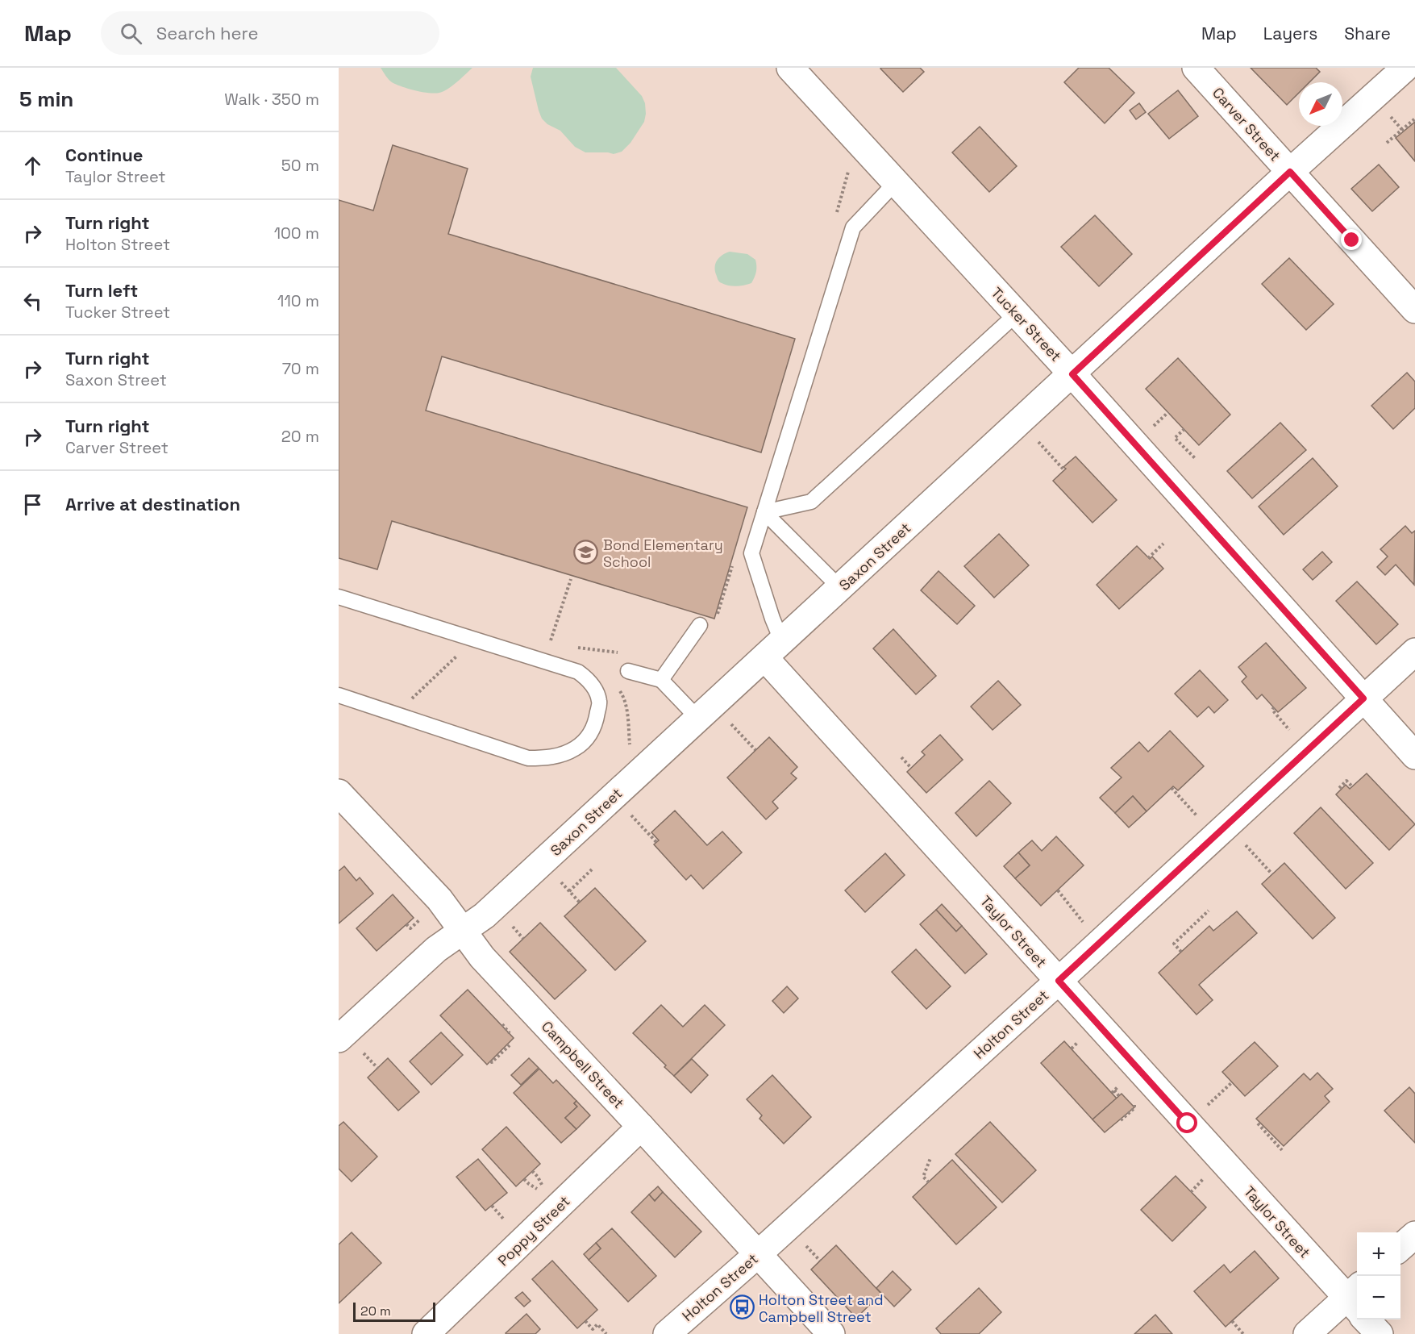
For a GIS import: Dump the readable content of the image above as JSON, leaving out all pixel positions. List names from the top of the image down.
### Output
{
  "streets": {
    "street": [
      "Carver Street",
      "Tucker Street",
      "Saxon Street",
      "Taylor Street",
      "Holton Street",
      "Campbell Street",
      "Poppy Street"
    ]
  },
  "crossings": [
    ["Carver Street", "Saxon Street"],
    ["Tucker Street", "Saxon Street"],
    ["Tucker Street", "Holton Street"],
    ["Saxon Street", "Taylor Street"],
    ["Saxon Street", "Campbell Street"],
    ["Taylor Street", "Holton Street"],
    ["Holton Street", "Campbell Street"],
    ["Campbell Street", "Poppy Street"]
  ],
  "places": {
    "school or university": ["Bond Elementary School"],
    "bus stop": ["Holton Street and Campbell Street"]
  },
  "scale_bar": "20 m",
  "north": "bottom left",
  "page": {
    "header": "Map",
    "search": "Search here",
    "nav": ["Map", "Layers", "Share"],
    "heading": ["5 min", "Walk · 350 m"],
    "list": [
      ["Continue", "Taylor Street", "50 m"],
      ["Turn right", "Holton Street", "100 m"],
      ["Turn left", "Tucker Street", "110 m"],
      ["Turn right", "Saxon Street", "70 m"],
      ["Turn right", "Carver Street", "20 m"],
      "Arrive at destination"
    ],
    "map_buttons": ["+", "−"],
    "scale": "20 m"
  }
}
